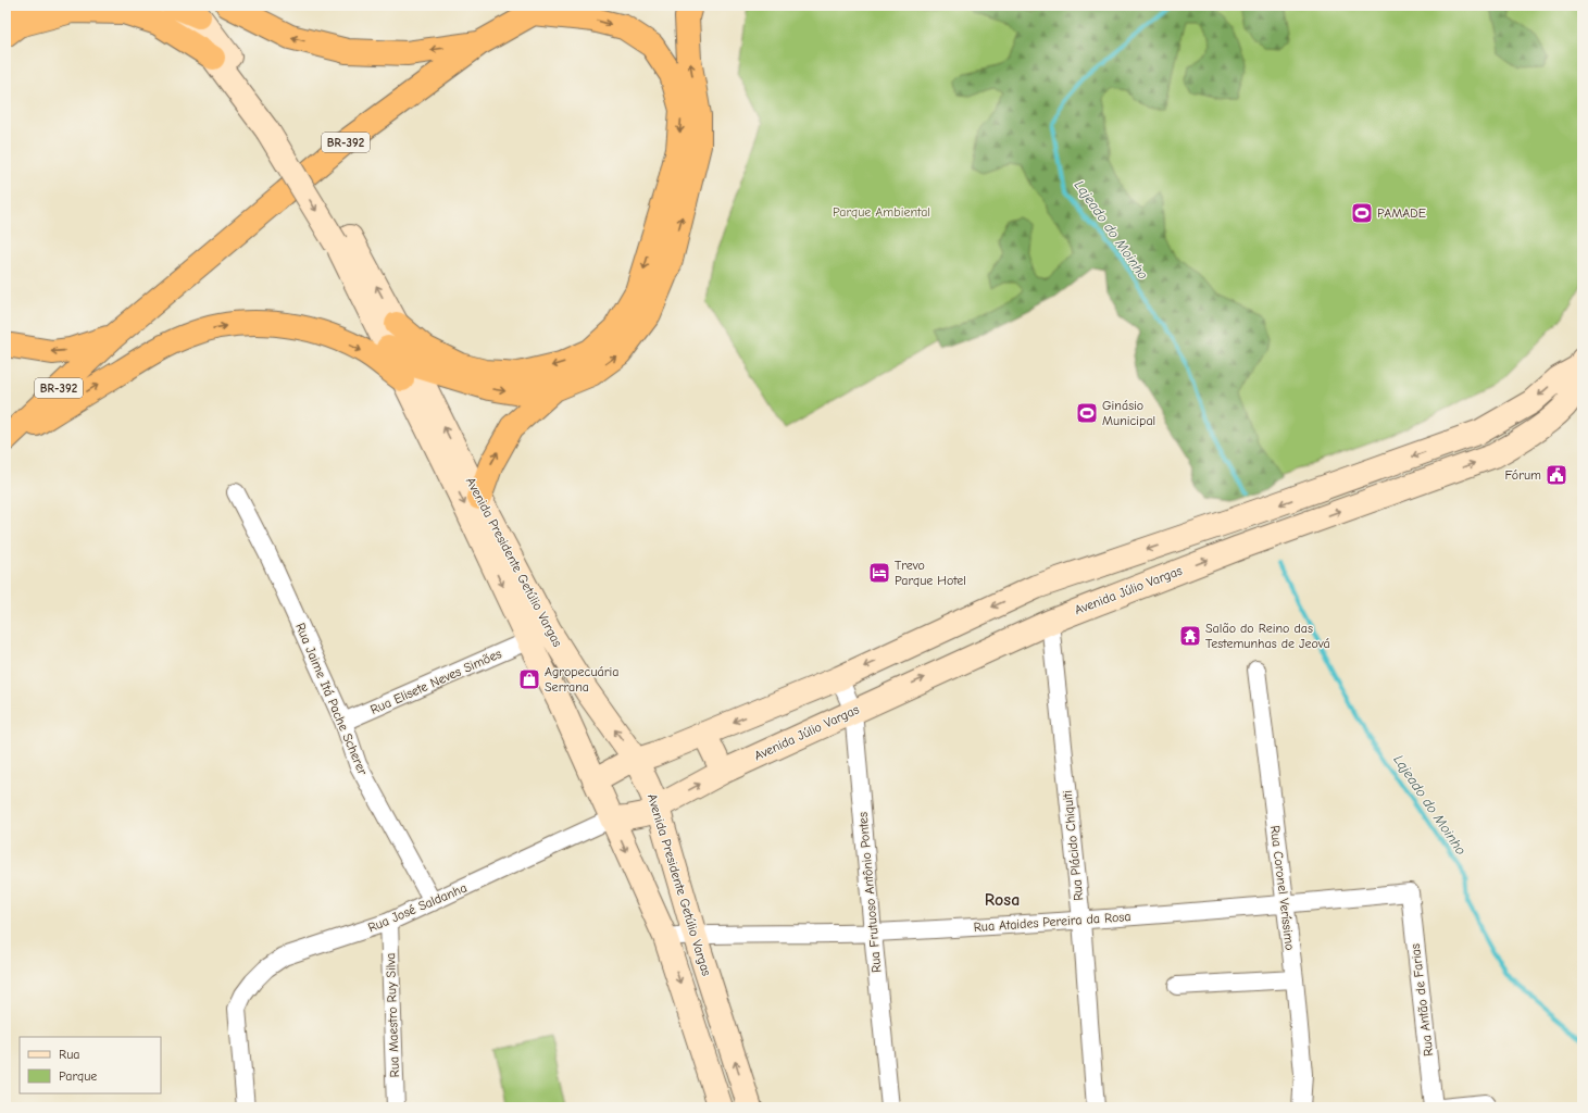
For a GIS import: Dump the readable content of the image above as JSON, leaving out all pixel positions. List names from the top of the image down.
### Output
{
  "streets": {
    "highway": ["BR-392"],
    "main road": ["Avenida Presidente Getúlio Vargas", "Avenida Júlio Vargas", "Rua Plácido Chiquiti"],
    "street": [
      "Rua Elisete Neves Simões",
      "Rua Jaime Itá Pache Scherer",
      "Rua Coronel Veríssimo",
      "Rua Frutuoso Antônio Pontes",
      "Rua José Saldanha",
      "Rua Ataides Pereira da Rosa",
      "Rua Antão de Farias",
      "Rua Maestro Ruy Silva"
    ]
  },
  "crossings": [
    ["Avenida Presidente Getúlio Vargas", "Avenida Júlio Vargas"],
    ["Avenida Presidente Getúlio Vargas", "Rua Elisete Neves Simões"],
    ["Avenida Presidente Getúlio Vargas", "Rua José Saldanha"],
    ["Avenida Presidente Getúlio Vargas", "Rua Ataides Pereira da Rosa"],
    ["Avenida Júlio Vargas", "Rua Plácido Chiquiti"],
    ["Avenida Júlio Vargas", "Rua Frutuoso Antônio Pontes"],
    ["Avenida Júlio Vargas", "Rua José Saldanha"],
    ["Rua Elisete Neves Simões", "Rua Jaime Itá Pache Scherer"],
    ["Rua Jaime Itá Pache Scherer", "Rua José Saldanha"],
    ["Rua Plácido Chiquiti", "Rua Ataides Pereira da Rosa"],
    ["Rua Coronel Veríssimo", "Rua Ataides Pereira da Rosa"],
    ["Rua Frutuoso Antônio Pontes", "Rua Ataides Pereira da Rosa"],
    ["Rua José Saldanha", "Rua Maestro Ruy Silva"],
    ["Rua Ataides Pereira da Rosa", "Rua Antão de Farias"]
  ],
  "districts": ["Rosa"],
  "water": ["Lajeado do Moinho"],
  "parks": ["Parque Ambiental"],
  "places": {
    "sports": ["PAMADE", "Ginásio Municipal"],
    "public building": ["Fórum"],
    "hotel": ["Trevo Parque Hotel"],
    "temple": ["Salão do Reino das Testemunhas de Jeová"],
    "shop": ["Agropecuária Serrana"]
  },
  "legend": ["Rua", "Parque"]
}
